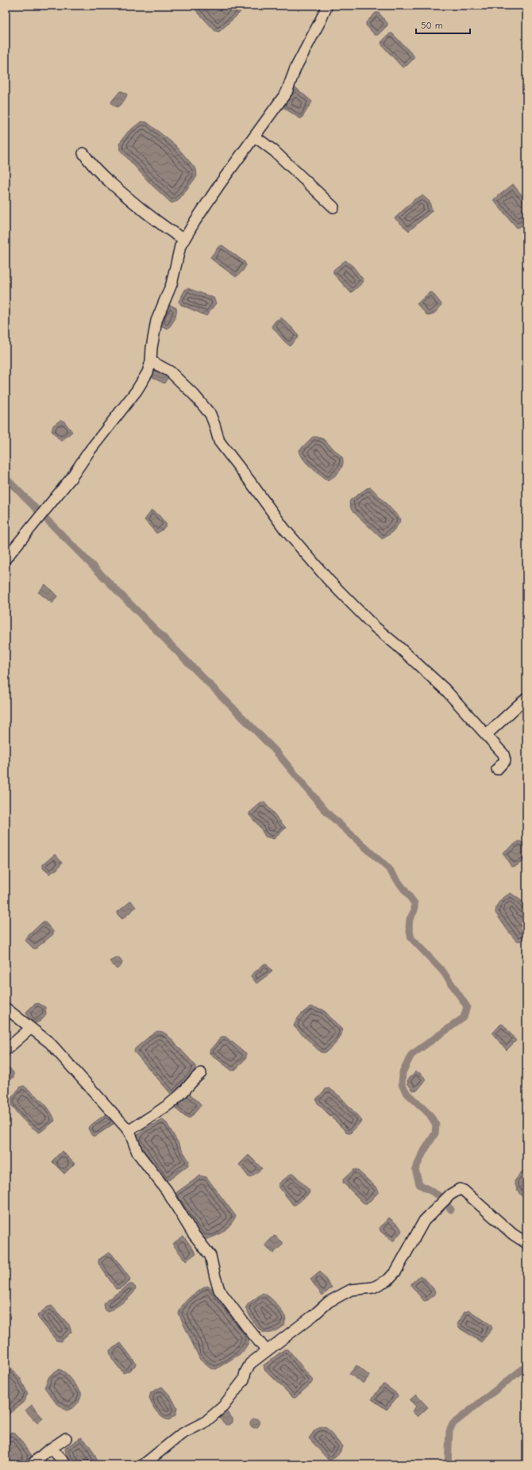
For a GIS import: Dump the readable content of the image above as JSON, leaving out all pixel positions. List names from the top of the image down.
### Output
{
  "scale_bar": "50 m"
}
